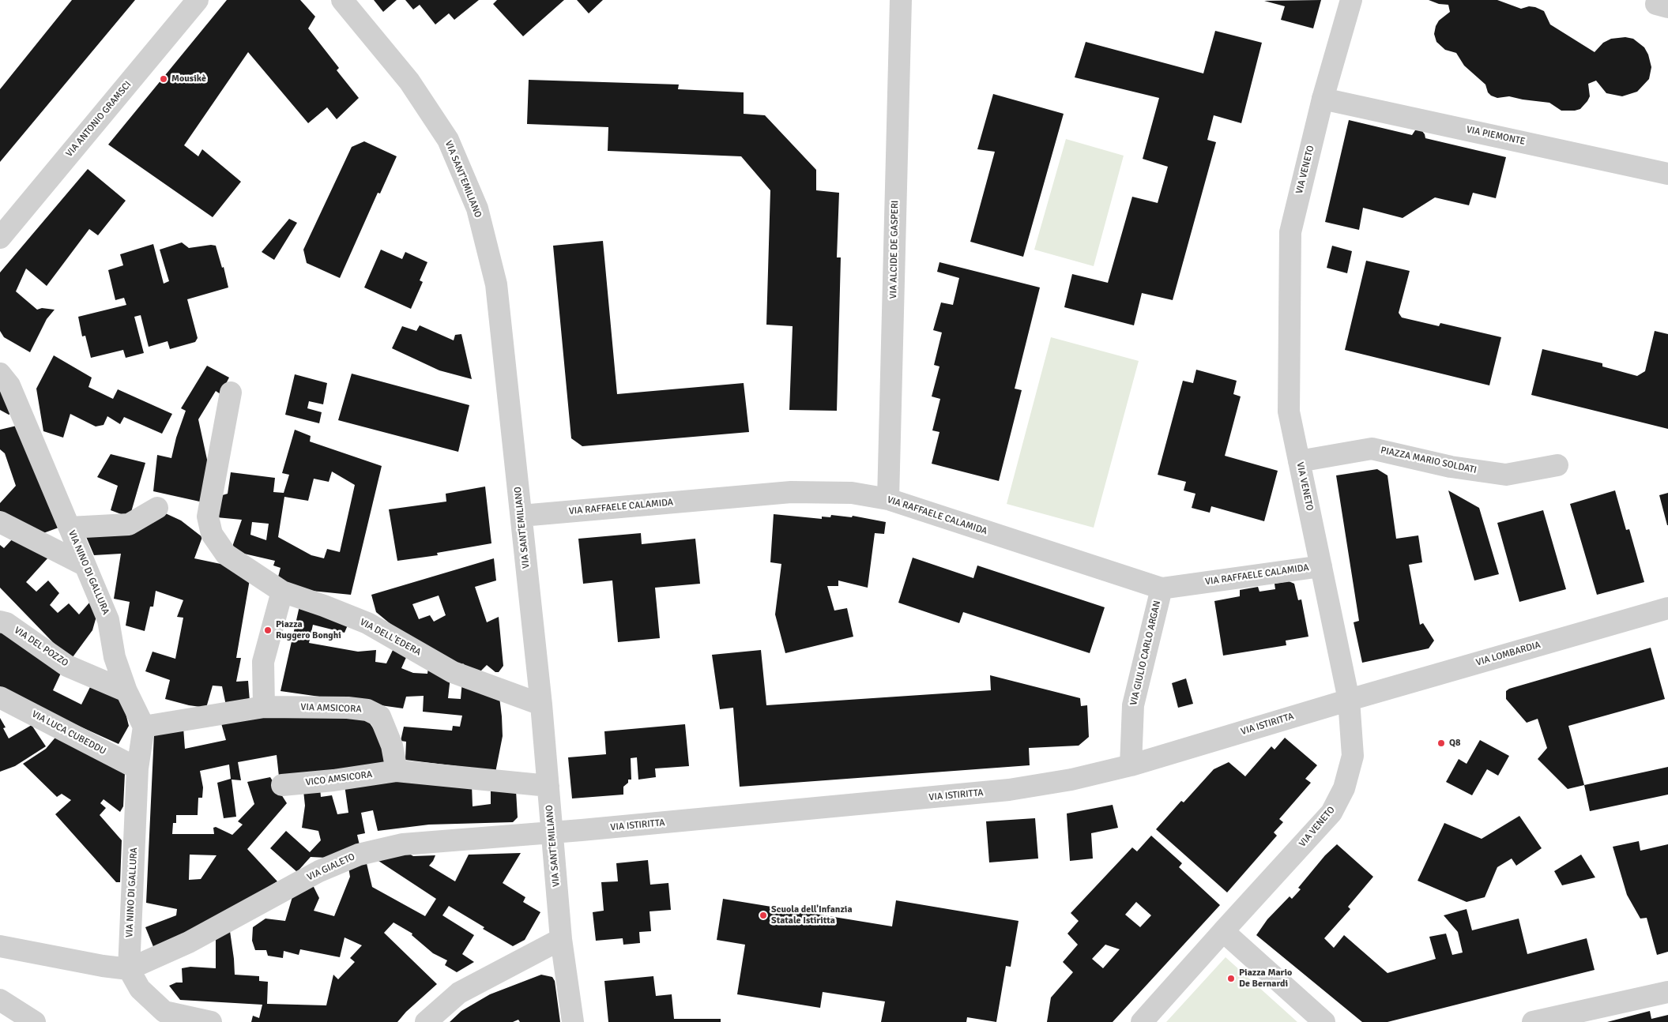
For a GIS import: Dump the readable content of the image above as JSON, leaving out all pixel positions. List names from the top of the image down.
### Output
{
  "streets": {
    "street": [
      "VIA ANTONIO GRAMSCI",
      "VIA PIEMONTE",
      "VIA VENETO",
      "VIA SANT'EMILIANO",
      "VIA ALCIDE DE GASPERI",
      "PIAZZA MARIO SOLDATI",
      "VIA RAFFAELE CALAMIDA",
      "VIA NINO DI GALLURA",
      "VIA DELL'EDERA",
      "VIA DEL POZZO",
      "VIA GIULIO CARLO ARGAN",
      "VIA LOMBARDIA",
      "VIA AMSICORA",
      "VIA ISTIRITTA",
      "VIA LUCA CUBEDDU",
      "VICO AMSICORA",
      "VIA GIALETO"
    ]
  },
  "crossings": [
    ["VIA PIEMONTE", "VIA VENETO"],
    ["VIA VENETO", "PIAZZA MARIO SOLDATI"],
    ["VIA VENETO", "VIA RAFFAELE CALAMIDA"],
    ["VIA VENETO", "VIA LOMBARDIA"],
    ["VIA VENETO", "VIA ISTIRITTA"],
    ["VIA SANT'EMILIANO", "VIA RAFFAELE CALAMIDA"],
    ["VIA SANT'EMILIANO", "VIA DELL'EDERA"],
    ["VIA SANT'EMILIANO", "VIA ISTIRITTA"],
    ["VIA SANT'EMILIANO", "VIA GIALETO"],
    ["VIA ALCIDE DE GASPERI", "VIA RAFFAELE CALAMIDA"],
    ["VIA RAFFAELE CALAMIDA", "VIA GIULIO CARLO ARGAN"],
    ["VIA NINO DI GALLURA", "VIA DEL POZZO"],
    ["VIA NINO DI GALLURA", "VIA AMSICORA"],
    ["VIA NINO DI GALLURA", "VIA LUCA CUBEDDU"],
    ["VIA NINO DI GALLURA", "VIA GIALETO"],
    ["VIA GIULIO CARLO ARGAN", "VIA ISTIRITTA"],
    ["VIA LOMBARDIA", "VIA ISTIRITTA"],
    ["VIA AMSICORA", "VICO AMSICORA"],
    ["VIA ISTIRITTA", "VIA GIALETO"]
  ],
  "places": [
    "Mousikè",
    "Piazza Ruggero Bonghi",
    "Q8",
    "Scuola dell'Infanzia Statale Istiritta",
    "Piazza Mario De Bernardi"
  ]
}
